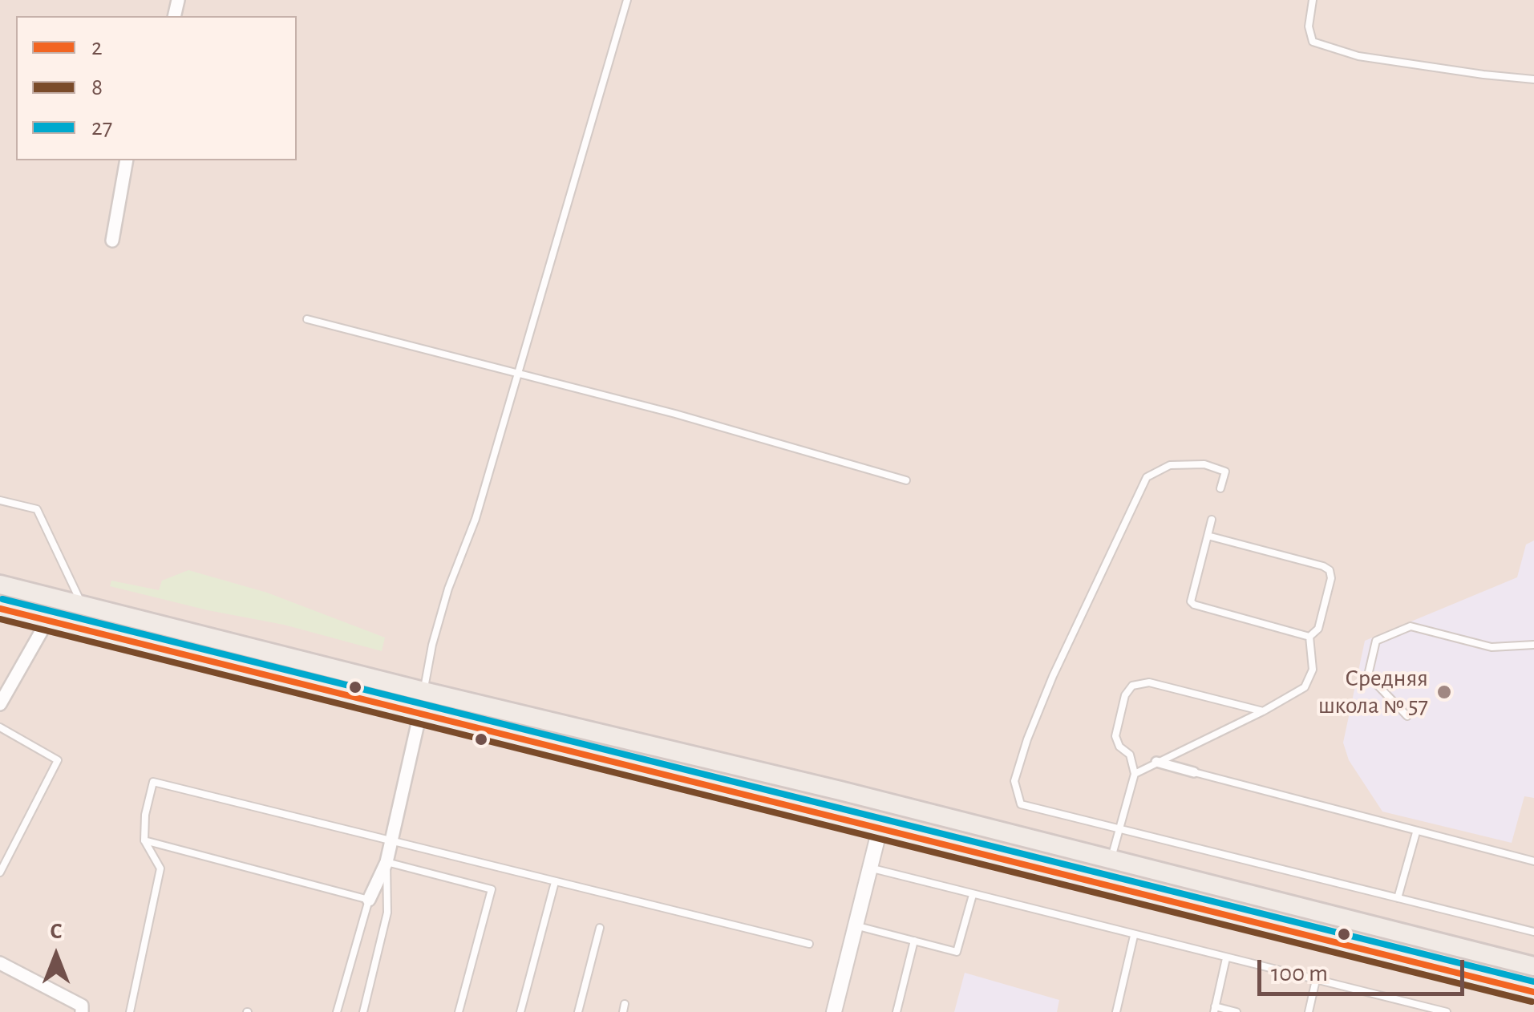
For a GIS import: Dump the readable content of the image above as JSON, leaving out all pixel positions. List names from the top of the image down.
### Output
{
  "places": ["Средняя школа № 57"],
  "lines": ["transit line 27", "transit line 2", "transit line 8"],
  "legend": ["2", "8", "27"],
  "scale_bar": "100 m",
  "north": "top"
}
